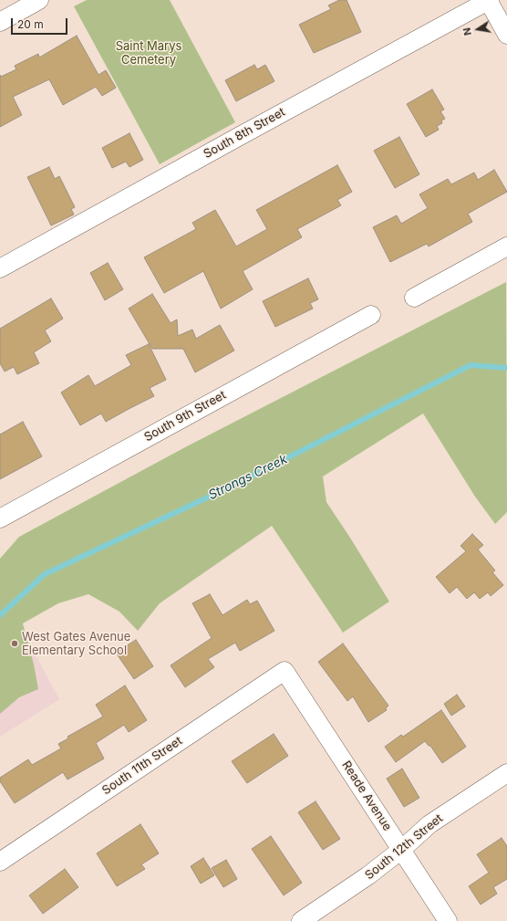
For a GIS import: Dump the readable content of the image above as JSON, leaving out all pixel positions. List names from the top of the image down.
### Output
{
  "streets": {
    "street": [
      "South 8th Street",
      "South 9th Street",
      "South 11th Street",
      "Reade Avenue",
      "South 12th Street"
    ]
  },
  "crossings": [
    ["South 11th Street", "Reade Avenue"],
    ["Reade Avenue", "South 12th Street"]
  ],
  "water": ["Strongs Creek"],
  "parks": ["Saint Marys Cemetery"],
  "places": ["West Gates Avenue Elementary School"],
  "scale_bar": "20 m",
  "north": "left"
}
